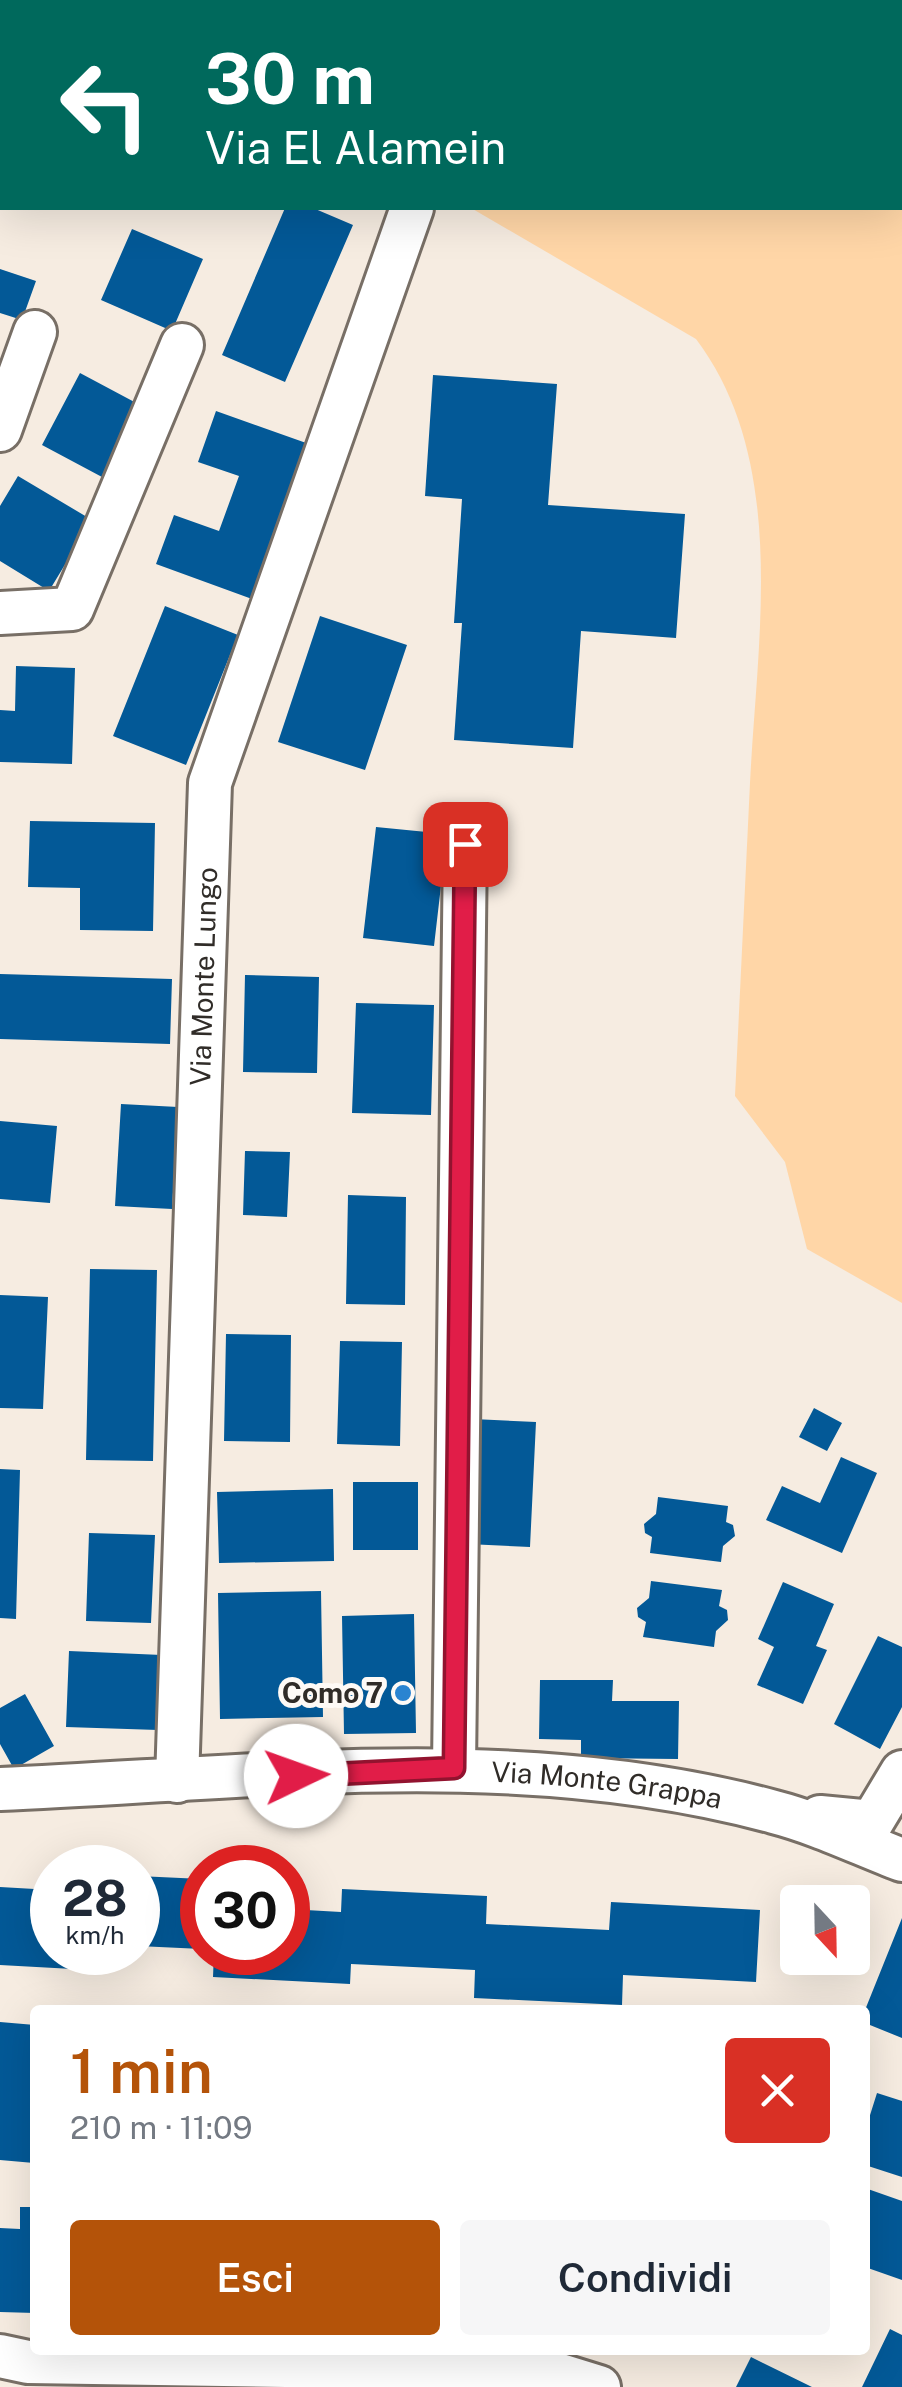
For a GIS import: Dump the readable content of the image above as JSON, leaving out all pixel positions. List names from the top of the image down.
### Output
{
  "streets": {
    "street": ["Via Monte Lungo", "Via Monte Grappa"]
  },
  "crossings": [
    ["Via Monte Lungo", "Via Monte Grappa"]
  ],
  "places": ["Como 7"],
  "north": "bottom",
  "page": {
    "turn": ["30 m", "Via El Alamein"],
    "speed": "28 km/h",
    "limit": "30",
    "heading": ["1 min", "210 m · 11:09"],
    "buttons": ["Esci", "Condividi"]
  }
}
